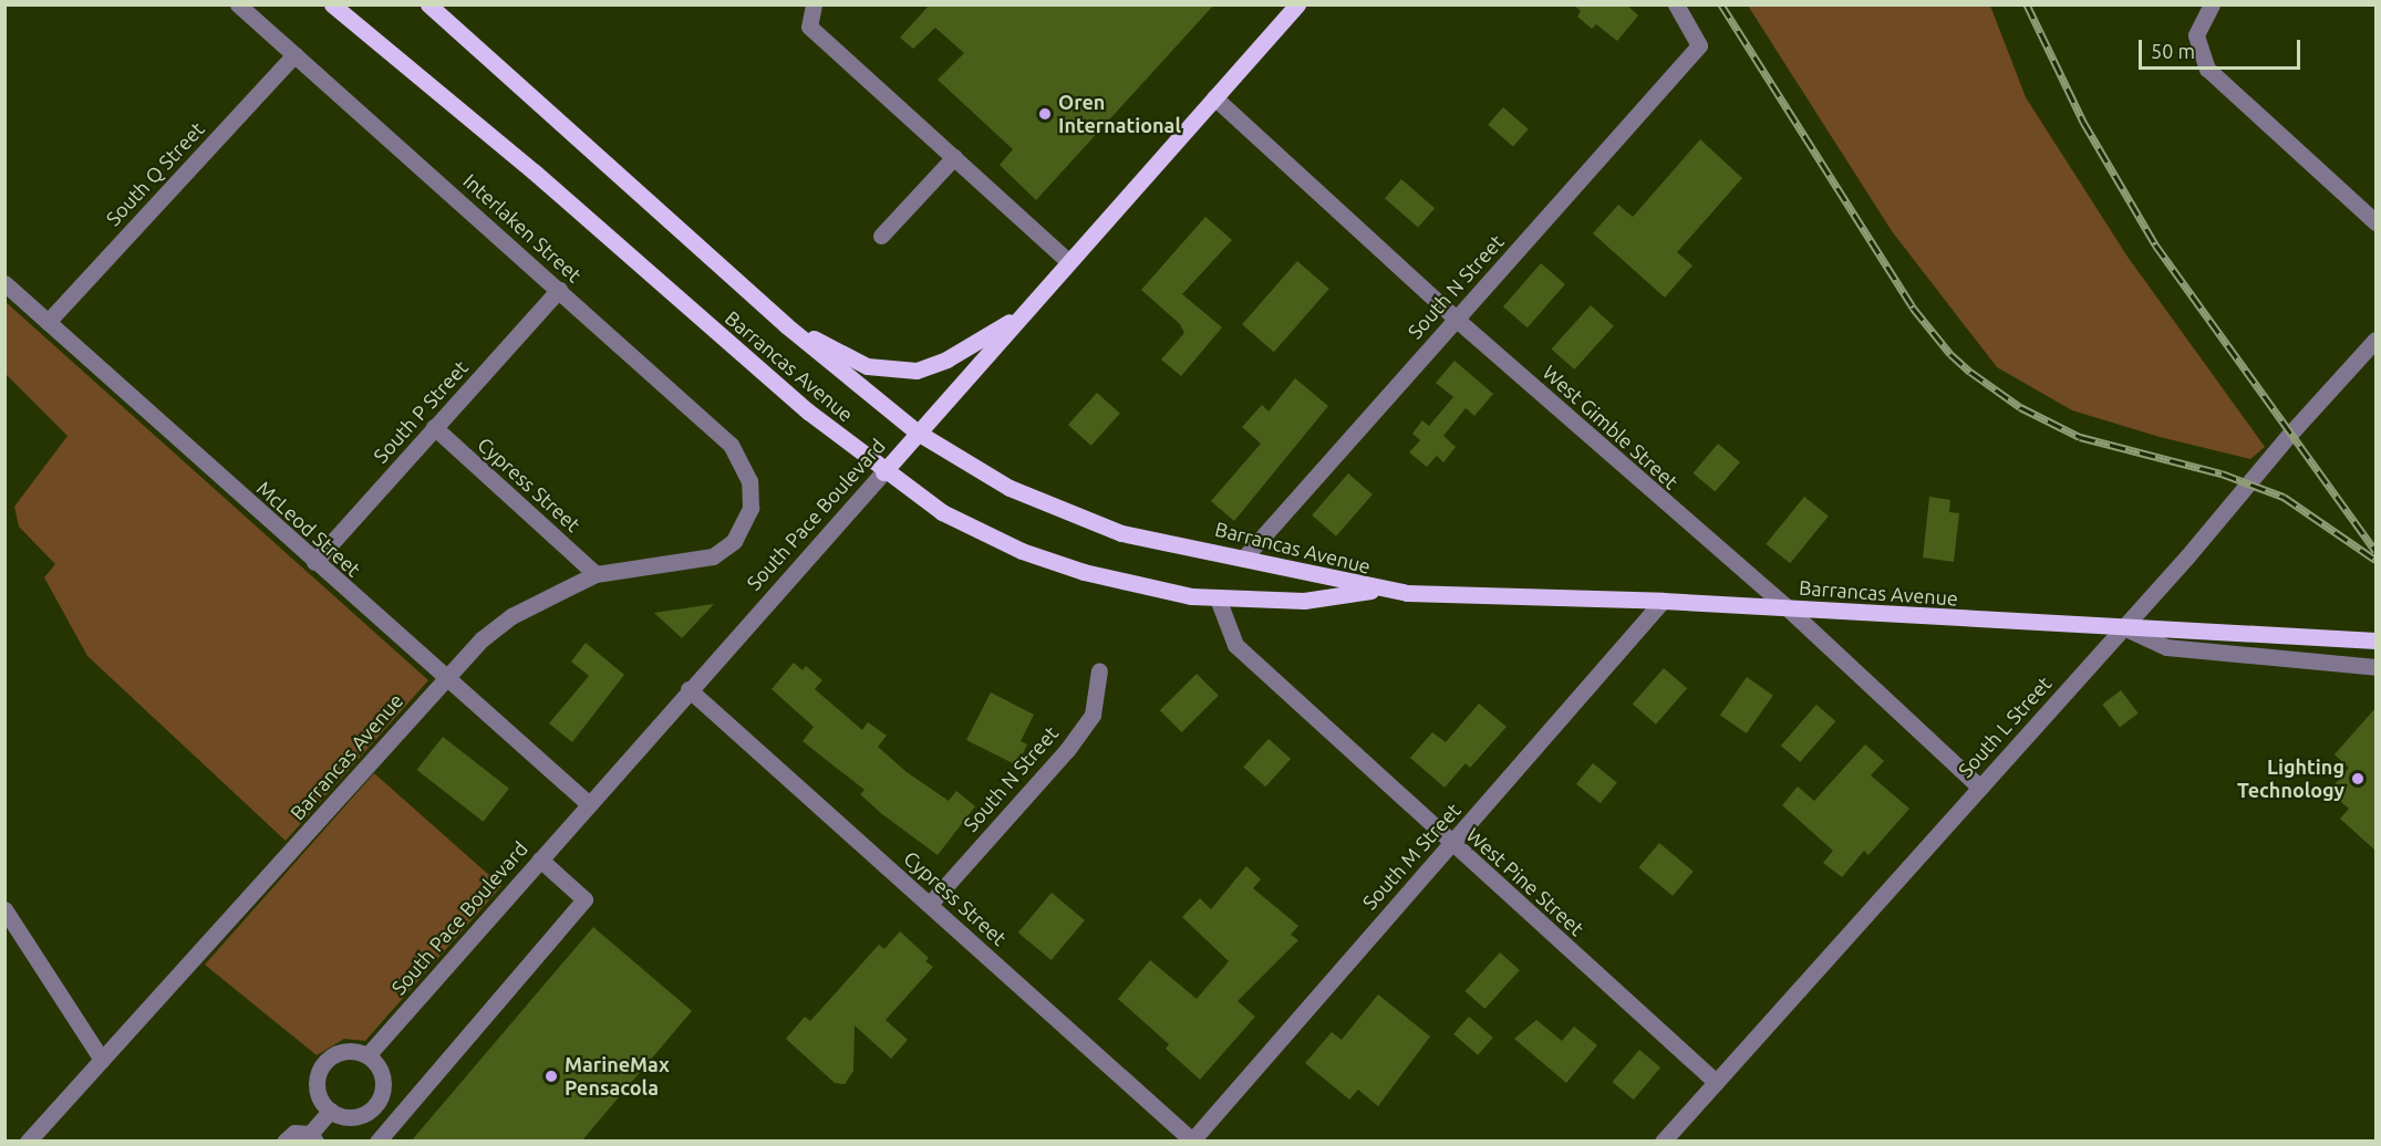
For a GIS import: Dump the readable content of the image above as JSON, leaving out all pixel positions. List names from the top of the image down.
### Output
{
  "streets": {
    "main road": ["Barrancas Avenue", "South Pace Boulevard"],
    "street": [
      "South Q Street",
      "Interlaken Street",
      "South N Street",
      "South P Street",
      "West Gimble Street",
      "Cypress Street",
      "McLeod Street",
      "South L Street",
      "South M Street",
      "West Pine Street"
    ]
  },
  "crossings": [
    ["South Q Street", "Interlaken Street"],
    ["South Q Street", "McLeod Street"],
    ["Interlaken Street", "Barrancas Avenue"],
    ["Interlaken Street", "South P Street"],
    ["South N Street", "Barrancas Avenue"],
    ["South N Street", "West Gimble Street"],
    ["South N Street", "Cypress Street"],
    ["Barrancas Avenue", "West Gimble Street"],
    ["Barrancas Avenue", "Cypress Street"],
    ["Barrancas Avenue", "South Pace Boulevard"],
    ["Barrancas Avenue", "McLeod Street"],
    ["Barrancas Avenue", "South L Street"],
    ["Barrancas Avenue", "South M Street"],
    ["Barrancas Avenue", "West Pine Street"],
    ["South P Street", "Cypress Street"],
    ["South P Street", "McLeod Street"],
    ["West Gimble Street", "South Pace Boulevard"],
    ["West Gimble Street", "South L Street"],
    ["Cypress Street", "South Pace Boulevard"],
    ["Cypress Street", "South M Street"],
    ["South Pace Boulevard", "McLeod Street"],
    ["South L Street", "West Pine Street"],
    ["South M Street", "West Pine Street"]
  ],
  "places": ["Oren International", "Lighting Technology", "MarineMax Pensacola"],
  "scale_bar": "50 m"
}
